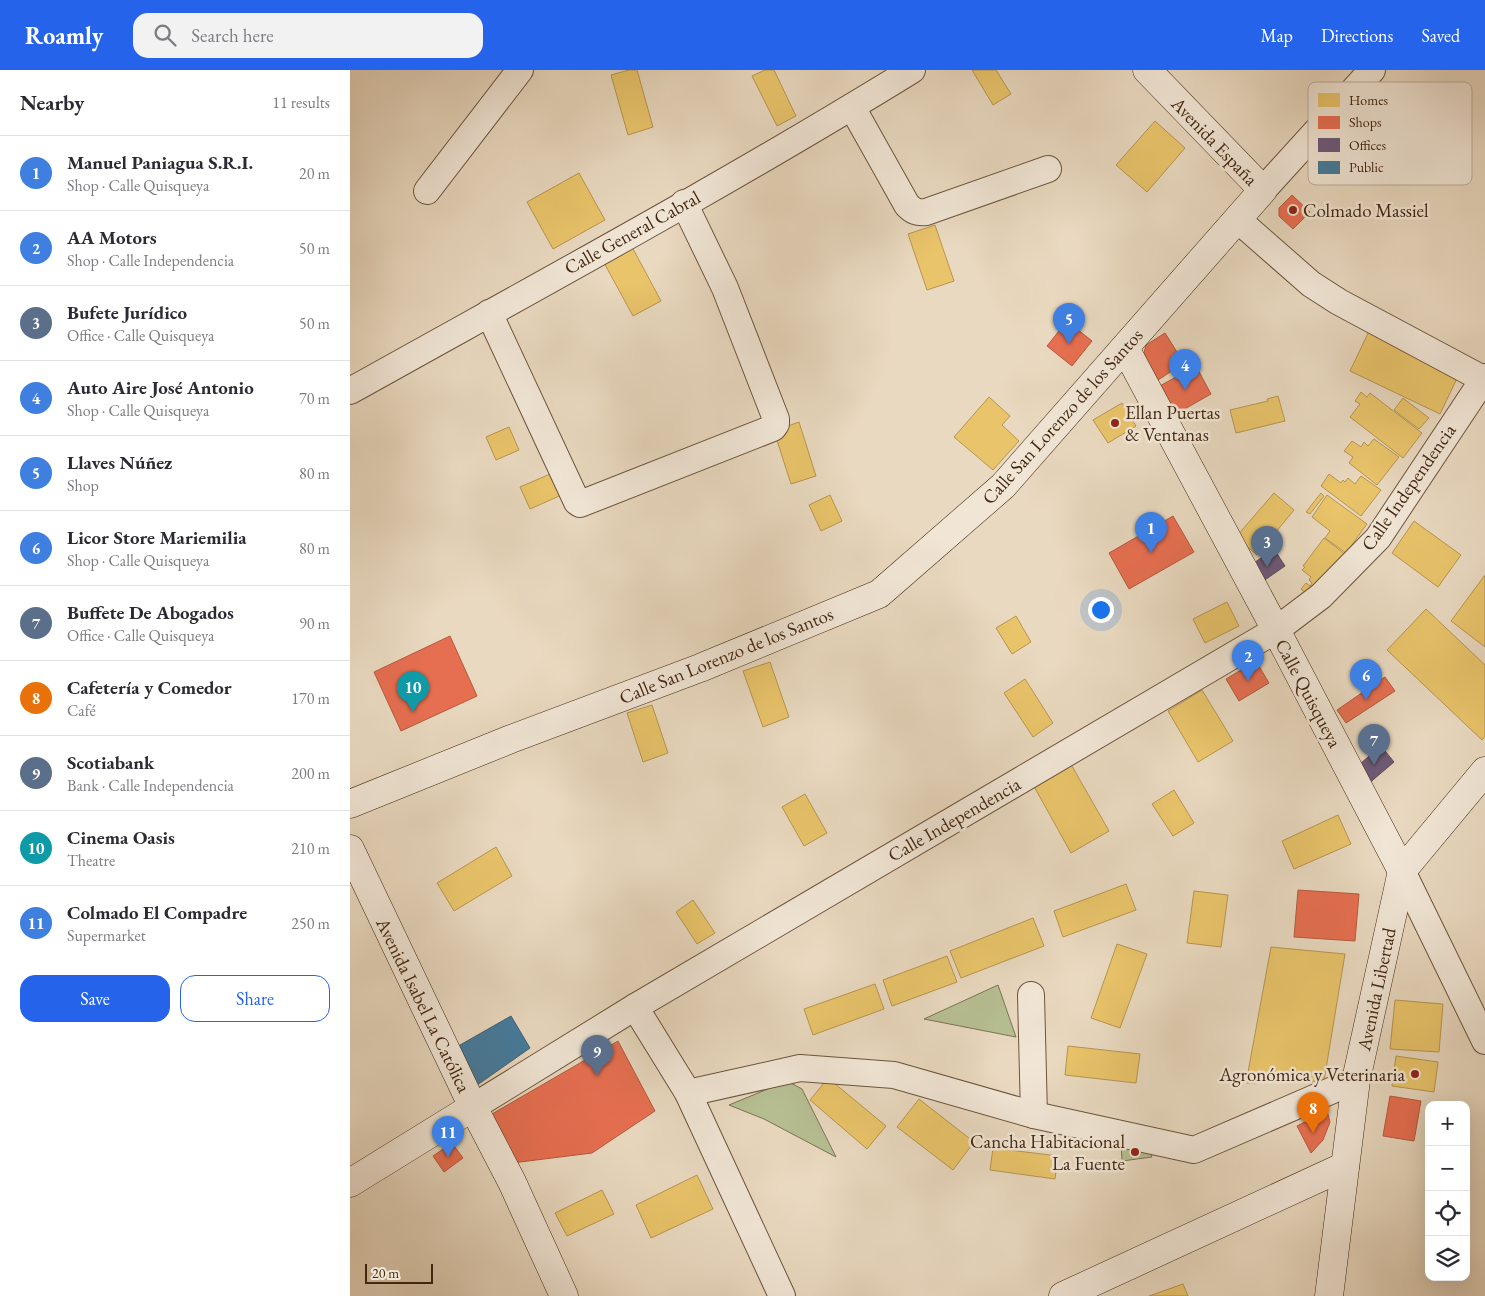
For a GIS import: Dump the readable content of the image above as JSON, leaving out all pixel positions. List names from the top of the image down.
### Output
{
  "streets": {
    "street": [
      "Avenida España",
      "Calle General Cabral",
      "Calle San Lorenzo de los Santos",
      "Calle Independencia",
      "Calle Quisqueya",
      "Avenida Libertad",
      "Avenida Isabel La Católica"
    ]
  },
  "crossings": [
    ["Avenida España", "Calle San Lorenzo de los Santos"],
    ["Calle San Lorenzo de los Santos", "Calle Quisqueya"],
    ["Calle Independencia", "Calle Quisqueya"],
    ["Calle Independencia", "Avenida Isabel La Católica"],
    ["Calle Quisqueya", "Avenida Libertad"]
  ],
  "places": [
    "Colmado Massiel",
    "Ellan Puertas & Ventanas",
    "Agronómica y Veterinaria",
    "Cancha Habitacional La Fuente"
  ],
  "legend": [
    "Homes",
    "Shops",
    "Offices",
    "Public"
  ],
  "scale_bar": "20 m",
  "page": {
    "header": "Roamly",
    "search": "Search here",
    "nav": ["Map", "Directions", "Saved"],
    "heading": ["Nearby", "11 results"],
    "list": [
      {
        "mark": "1",
        "name": "Manuel Paniagua S.R.I.",
        "note": "Shop · Calle Quisqueya",
        "value": "20 m"
      },
      {
        "mark": "2",
        "name": "AA Motors",
        "note": "Shop · Calle Independencia",
        "value": "50 m"
      },
      {
        "mark": "3",
        "name": "Bufete Jurídico",
        "note": "Office · Calle Quisqueya",
        "value": "50 m"
      },
      {
        "mark": "4",
        "name": "Auto Aire José Antonio",
        "note": "Shop · Calle Quisqueya",
        "value": "70 m"
      },
      {
        "mark": "5",
        "name": "Llaves Núñez",
        "note": "Shop",
        "value": "80 m"
      },
      {
        "mark": "6",
        "name": "Licor Store Mariemilia",
        "note": "Shop · Calle Quisqueya",
        "value": "80 m"
      },
      {
        "mark": "7",
        "name": "Buffete De Abogados",
        "note": "Office · Calle Quisqueya",
        "value": "90 m"
      },
      {
        "mark": "8",
        "name": "Cafetería y Comedor",
        "note": "Café",
        "value": "170 m"
      },
      {
        "mark": "9",
        "name": "Scotiabank",
        "note": "Bank · Calle Independencia",
        "value": "200 m"
      },
      {
        "mark": "10",
        "name": "Cinema Oasis",
        "note": "Theatre",
        "value": "210 m"
      },
      {
        "mark": "11",
        "name": "Colmado El Compadre",
        "note": "Supermarket",
        "value": "250 m"
      }
    ],
    "pins": [
      "5",
      "4",
      "1",
      "3",
      "2",
      "6",
      "10",
      "7",
      "9",
      "8",
      "11"
    ],
    "buttons": ["Save", "Share"],
    "map_buttons": ["+", "−"],
    "scale": "20 m"
  }
}
